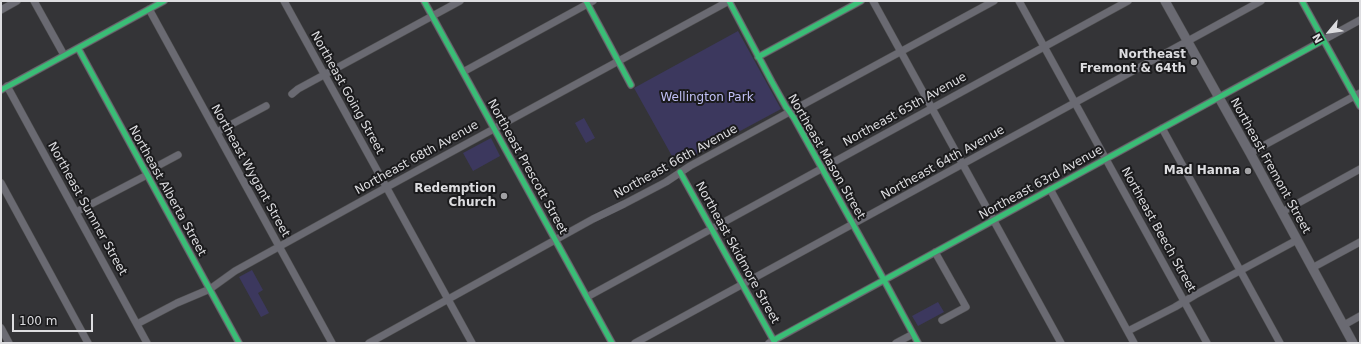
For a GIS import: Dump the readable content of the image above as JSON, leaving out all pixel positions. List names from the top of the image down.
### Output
{
  "streets": {
    "main road": ["Northeast Fremont Street"],
    "street": [
      "Northeast Going Street",
      "Northeast 65th Avenue",
      "Northeast Mason Street",
      "Northeast 68th Avenue",
      "Northeast 66th Avenue",
      "Northeast 64th Avenue",
      "Northeast Prescott Street",
      "Northeast Wygant Street",
      "Northeast 63rd Avenue",
      "Northeast Alberta Street",
      "Northeast Sumner Street",
      "Northeast Beech Street",
      "Northeast Skidmore Street"
    ]
  },
  "crossings": [
    ["Northeast Going Street", "Northeast 68th Avenue"],
    ["Northeast Going Street", "Northeast 66th Avenue"],
    ["Northeast 65th Avenue", "Northeast Mason Street"],
    ["Northeast 65th Avenue", "Northeast Prescott Street"],
    ["Northeast 65th Avenue", "Northeast Beech Street"],
    ["Northeast 65th Avenue", "Northeast Skidmore Street"],
    ["Northeast Mason Street", "Northeast 68th Avenue"],
    ["Northeast Mason Street", "Northeast 66th Avenue"],
    ["Northeast Mason Street", "Northeast 64th Avenue"],
    ["Northeast Mason Street", "Northeast 63rd Avenue"],
    ["Northeast 68th Avenue", "Northeast Prescott Street"],
    ["Northeast 68th Avenue", "Northeast Wygant Street"],
    ["Northeast 68th Avenue", "Northeast Alberta Street"],
    ["Northeast 68th Avenue", "Northeast Sumner Street"],
    ["Northeast 66th Avenue", "Northeast Prescott Street"],
    ["Northeast 66th Avenue", "Northeast Skidmore Street"],
    ["Northeast 64th Avenue", "Northeast Fremont Street"],
    ["Northeast 64th Avenue", "Northeast Beech Street"],
    ["Northeast 64th Avenue", "Northeast Skidmore Street"],
    ["Northeast Fremont Street", "Northeast 63rd Avenue"],
    ["Northeast 63rd Avenue", "Northeast Beech Street"],
    ["Northeast 63rd Avenue", "Northeast Skidmore Street"]
  ],
  "parks": ["Wellington Park"],
  "places": ["Northeast Fremont & 64th", "Mad Hanna", "Redemption Church"],
  "scale_bar": "100 m",
  "north": "bottom left"
}
